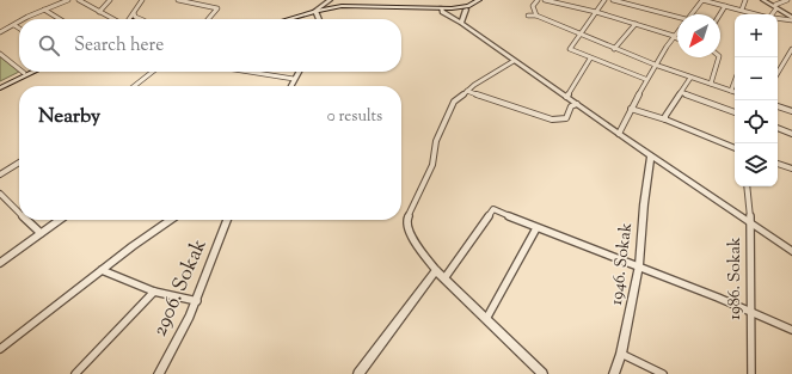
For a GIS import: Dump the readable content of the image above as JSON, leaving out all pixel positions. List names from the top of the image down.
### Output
{
  "streets": {
    "street": ["1946. Sokak", "1986. Sokak", "2906. Sokak"]
  },
  "north": "bottom left",
  "page": {
    "map_buttons": ["+", "−"],
    "search": "Search here",
    "heading": ["Nearby", "0 results"]
  }
}
